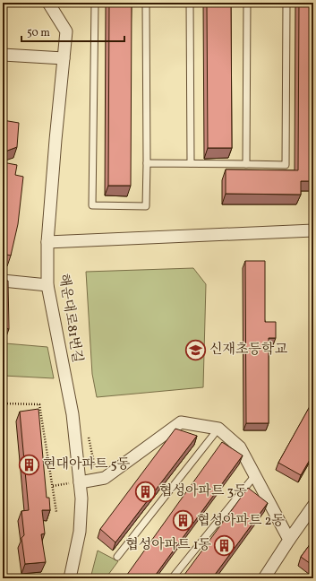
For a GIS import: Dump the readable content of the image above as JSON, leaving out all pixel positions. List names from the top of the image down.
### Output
{
  "streets": {
    "street": ["해운대로81번길"]
  },
  "places": {
    "school or university": ["신재초등학교"],
    "building": [
      "현대아파트 5동",
      "협성아파트 3동",
      "협성아파트 2동",
      "협성아파트 1동"
    ]
  },
  "scale_bar": "50 m"
}
